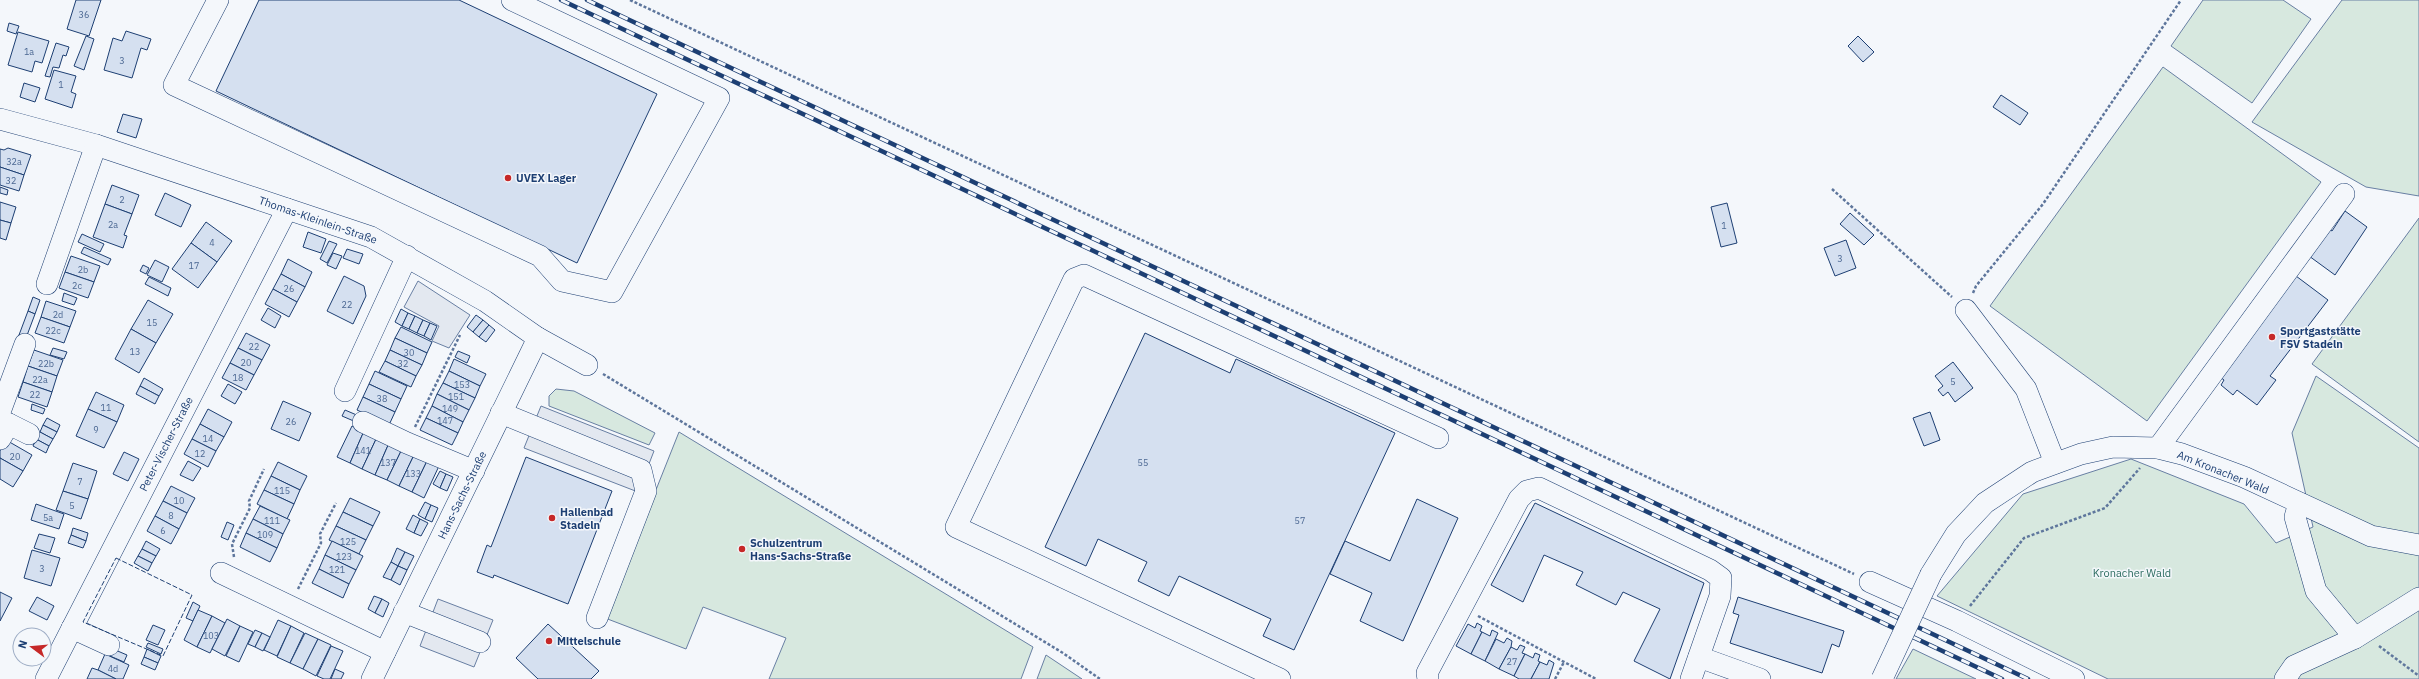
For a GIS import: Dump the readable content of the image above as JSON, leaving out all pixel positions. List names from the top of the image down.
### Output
{
  "streets": {
    "street": [
      "Thomas-Kleinlein-Straße",
      "Peter-Vischer-Straße",
      "Am Kronacher Wald",
      "Hans-Sachs-Straße"
    ]
  },
  "crossings": [
    ["Thomas-Kleinlein-Straße", "Peter-Vischer-Straße"],
    ["Thomas-Kleinlein-Straße", "Hans-Sachs-Straße"]
  ],
  "parks": ["Kronacher Wald"],
  "places": [
    "UVEX Lager",
    "Sportgaststätte FSV Stadeln",
    "Hallenbad Stadeln",
    "Schulzentrum Hans-Sachs-Straße",
    "Mittelschule"
  ],
  "house_numbers": [
    "36",
    "1a",
    "3",
    "1",
    "32a",
    "32",
    "2",
    "2a",
    "1",
    "4",
    "3",
    "17",
    "2b",
    "2c",
    "26",
    "22",
    "2d",
    "15",
    "22c",
    "22",
    "13",
    "30",
    "20",
    "22b",
    "32",
    "18",
    "22a",
    "5",
    "153",
    "22",
    "151",
    "38",
    "11",
    "149",
    "147",
    "26",
    "9",
    "14",
    "141",
    "12",
    "20",
    "137",
    "55",
    "133",
    "7",
    "115",
    "10",
    "5",
    "8",
    "5a",
    "111",
    "57",
    "6",
    "109",
    "125",
    "123",
    "3",
    "121",
    "103",
    "27",
    "4d"
  ],
  "north": "left"
}
